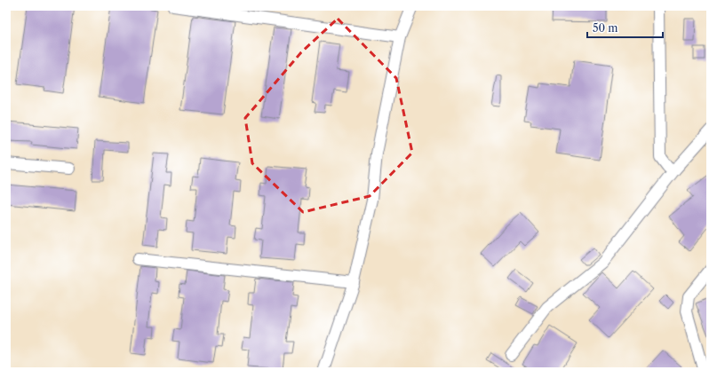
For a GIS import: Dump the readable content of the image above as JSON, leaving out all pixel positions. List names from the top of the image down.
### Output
{
  "scale_bar": "50 m"
}
